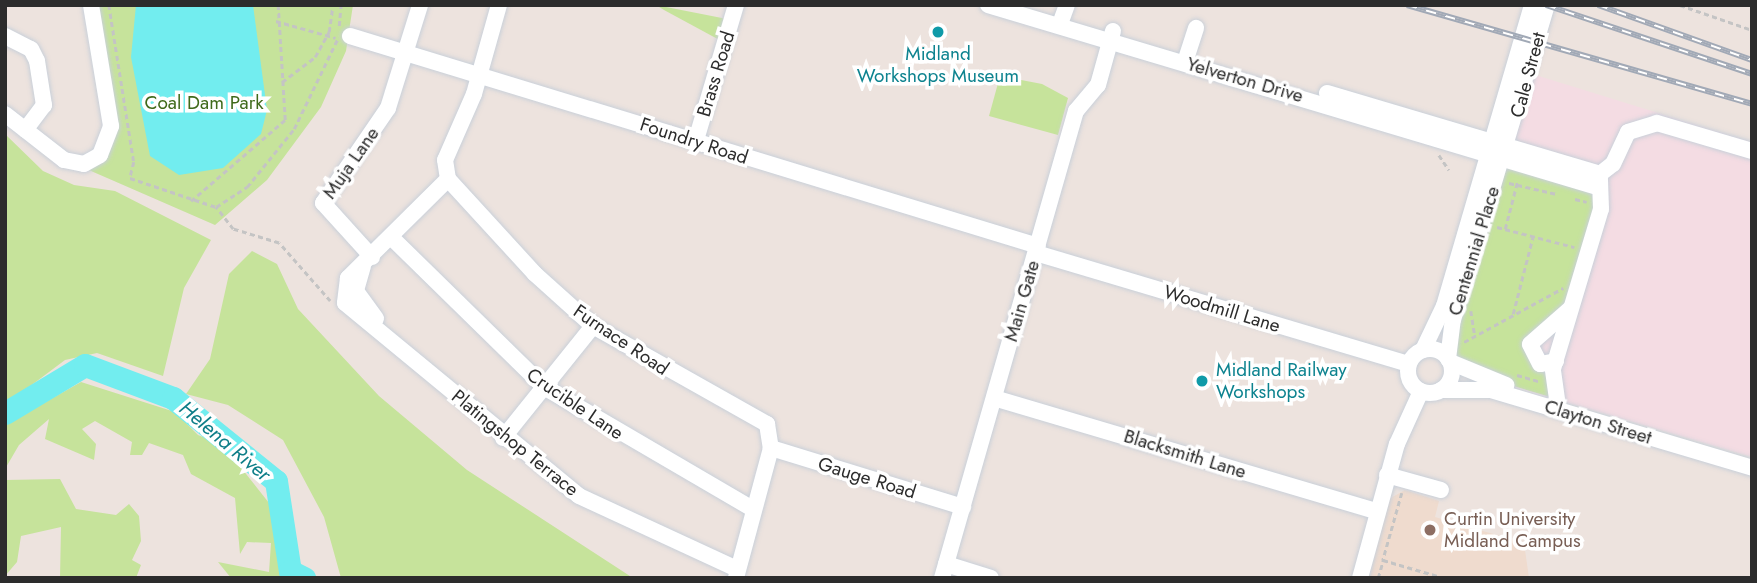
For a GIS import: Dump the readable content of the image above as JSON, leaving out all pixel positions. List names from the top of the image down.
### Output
{
  "streets": {
    "street": [
      "Brass Road",
      "Cale Street",
      "Yelverton Drive",
      "Foundry Road",
      "Muja Lane",
      "Centennial Place",
      "Main Gate",
      "Woodmill Lane",
      "Furnace Road",
      "Crucible Lane",
      "Clayton Street",
      "Platingshop Terrace",
      "Blacksmith Lane",
      "Gauge Road"
    ]
  },
  "crossings": [
    ["Brass Road", "Foundry Road"],
    ["Cale Street", "Yelverton Drive"],
    ["Cale Street", "Centennial Place"],
    ["Yelverton Drive", "Centennial Place"],
    ["Yelverton Drive", "Main Gate"],
    ["Foundry Road", "Muja Lane"],
    ["Foundry Road", "Main Gate"],
    ["Foundry Road", "Woodmill Lane"],
    ["Muja Lane", "Platingshop Terrace"],
    ["Centennial Place", "Woodmill Lane"],
    ["Centennial Place", "Clayton Street"],
    ["Main Gate", "Woodmill Lane"],
    ["Main Gate", "Blacksmith Lane"],
    ["Main Gate", "Gauge Road"],
    ["Woodmill Lane", "Clayton Street"],
    ["Furnace Road", "Gauge Road"]
  ],
  "water": ["Helena River"],
  "parks": ["Coal Dam Park"],
  "places": ["Midland Workshops Museum", "Midland Railway Workshops", "Curtin University Midland Campus"]
}
